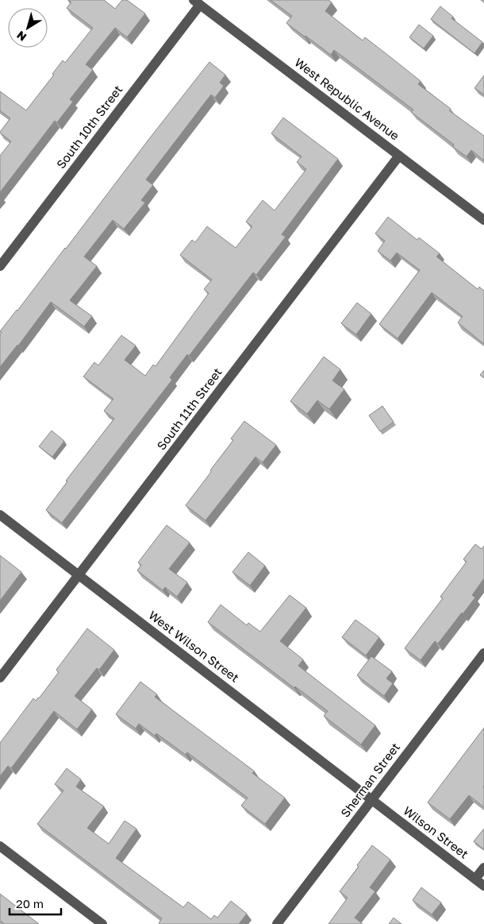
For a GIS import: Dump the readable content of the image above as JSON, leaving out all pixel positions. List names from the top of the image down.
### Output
{
  "streets": {
    "street": [
      "West Republic Avenue",
      "South 10th Street",
      "South 11th Street",
      "West Wilson Street",
      "Sherman Street",
      "Wilson Street"
    ]
  },
  "crossings": [
    ["West Republic Avenue", "South 10th Street"],
    ["West Republic Avenue", "South 11th Street"],
    ["South 11th Street", "West Wilson Street"],
    ["West Wilson Street", "Sherman Street"],
    ["West Wilson Street", "Wilson Street"],
    ["Sherman Street", "Wilson Street"]
  ],
  "scale_bar": "20 m",
  "north": "bottom left"
}
